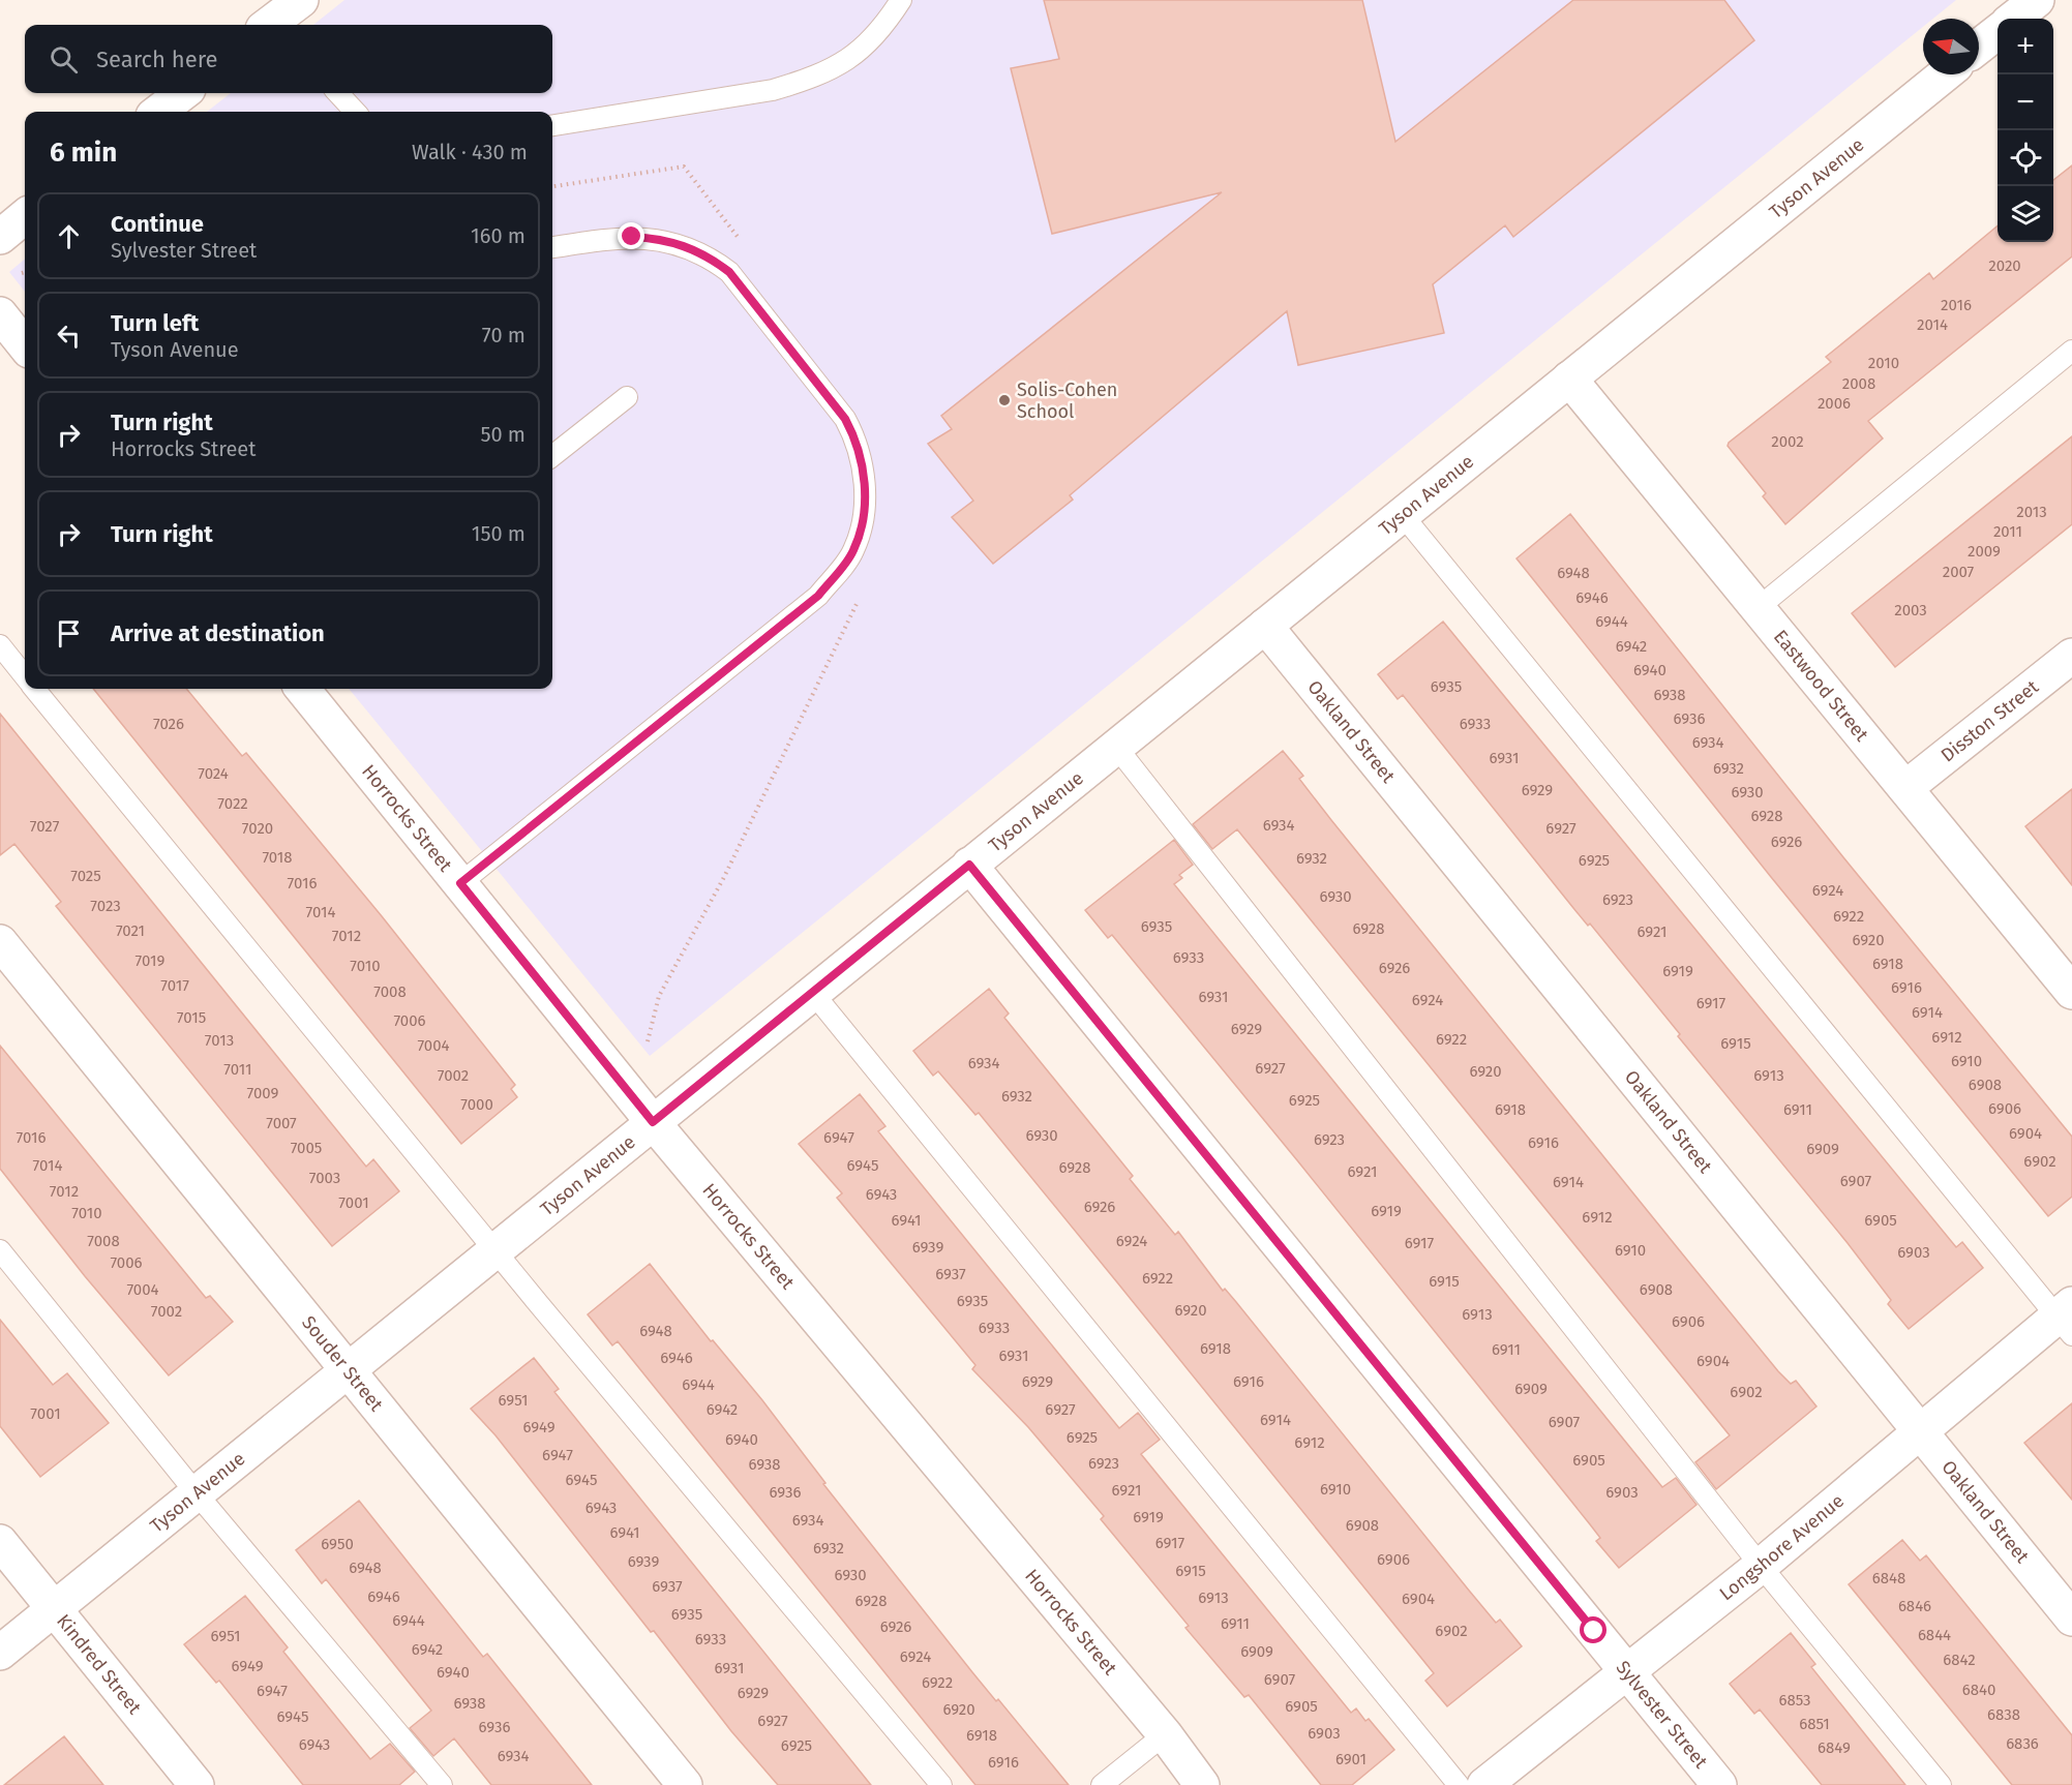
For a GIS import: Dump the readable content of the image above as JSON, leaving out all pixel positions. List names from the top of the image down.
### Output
{
  "streets": {
    "street": [
      "Tyson Avenue",
      "Eastwood Street",
      "Disston Street",
      "Oakland Street",
      "Horrocks Street",
      "Souder Street",
      "Longshore Avenue",
      "Kindred Street",
      "Sylvester Street"
    ]
  },
  "crossings": [
    ["Tyson Avenue", "Eastwood Street"],
    ["Tyson Avenue", "Oakland Street"],
    ["Tyson Avenue", "Horrocks Street"],
    ["Tyson Avenue", "Souder Street"],
    ["Tyson Avenue", "Kindred Street"],
    ["Tyson Avenue", "Sylvester Street"],
    ["Eastwood Street", "Disston Street"],
    ["Oakland Street", "Longshore Avenue"],
    ["Longshore Avenue", "Sylvester Street"]
  ],
  "places": ["Solis-Cohen School"],
  "house_numbers": [
    "2020",
    "2016",
    "2014",
    "2010",
    "2008",
    "2006",
    "2002",
    "2013",
    "2011",
    "2009",
    "2007",
    "6948",
    "6946",
    "2003",
    "6944",
    "6942",
    "6940",
    "6935",
    "6938",
    "6936",
    "7026",
    "6933",
    "6934",
    "6931",
    "6932",
    "7024",
    "6929",
    "6930",
    "7022",
    "6928",
    "6934",
    "7027",
    "7020",
    "6927",
    "6926",
    "7018",
    "6932",
    "6925",
    "7025",
    "7016",
    "6924",
    "6930",
    "6923",
    "7023",
    "7014",
    "6922",
    "6935",
    "6928",
    "7021",
    "6921",
    "7012",
    "6920",
    "6933",
    "7019",
    "6918",
    "7010",
    "6926",
    "6919",
    "7017",
    "6916",
    "7008",
    "6931",
    "6924",
    "6917",
    "6914",
    "7015",
    "7006",
    "6929",
    "6912",
    "6922",
    "7013",
    "6915",
    "7004",
    "6910",
    "6934",
    "6927",
    "7011",
    "6920",
    "7002",
    "6913",
    "6908",
    "7009",
    "6932",
    "6925",
    "7000",
    "6906",
    "6918",
    "6911",
    "7007",
    "6904",
    "6930",
    "7016",
    "6947",
    "6923",
    "6916",
    "7005",
    "6909",
    "6902",
    "7014",
    "6945",
    "6928",
    "6921",
    "7003",
    "6907",
    "6914",
    "7012",
    "6943",
    "7001",
    "6926",
    "6919",
    "7010",
    "6912",
    "6941",
    "6905",
    "7008",
    "6924",
    "6917",
    "6939",
    "6910",
    "6903",
    "7006",
    "6937",
    "6922",
    "6915",
    "7004",
    "6908",
    "6935",
    "6920",
    "7002",
    "6913",
    "6906",
    "6933",
    "6948",
    "6918",
    "6911",
    "6931",
    "6946",
    "6904",
    "6929",
    "6916",
    "6944",
    "6909",
    "6902",
    "6951",
    "6942",
    "6927",
    "7001",
    "6914",
    "6907",
    "6949",
    "6925",
    "6940",
    "6912",
    "6947",
    "6905",
    "6923",
    "6938",
    "6945",
    "6910",
    "6921",
    "6936",
    "6903",
    "6943",
    "6919",
    "6934",
    "6908",
    "6941",
    "6917",
    "6950",
    "6932",
    "6906",
    "6939",
    "6948",
    "6915",
    "6930",
    "6848",
    "6937",
    "6946",
    "6913",
    "6904",
    "6928",
    "6846",
    "6935",
    "6944",
    "6911",
    "6926",
    "6902",
    "6844",
    "6951",
    "6933",
    "6942",
    "6909",
    "6924",
    "6842",
    "6949",
    "6931",
    "6940",
    "6907",
    "6922",
    "6840",
    "6947",
    "6929",
    "6853",
    "6938",
    "6905",
    "6920",
    "6838",
    "6945",
    "6927",
    "6851",
    "6936",
    "6903",
    "6918",
    "6836",
    "6943",
    "6925",
    "6849",
    "6934",
    "6901",
    "6916"
  ],
  "north": "left",
  "page": {
    "map_buttons": ["+", "−"],
    "search": "Search here",
    "heading": ["6 min", "Walk · 430 m"],
    "list": [
      ["Continue", "Sylvester Street", "160 m"],
      ["Turn left", "Tyson Avenue", "70 m"],
      ["Turn right", "Horrocks Street", "50 m"],
      ["Turn right", "150 m"],
      "Arrive at destination"
    ]
  }
}
